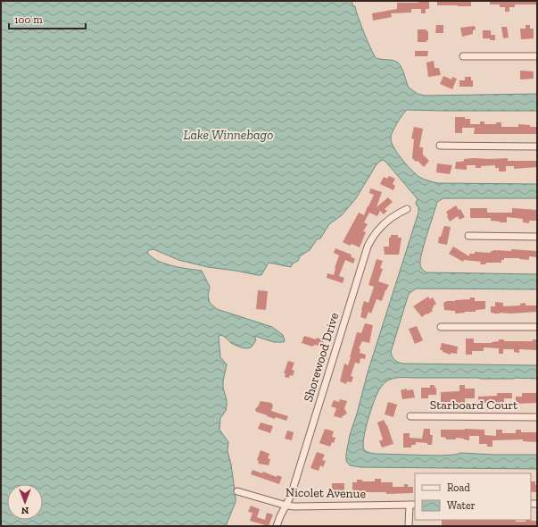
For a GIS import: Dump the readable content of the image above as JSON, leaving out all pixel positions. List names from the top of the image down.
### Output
{
  "streets": {
    "street": ["Shorewood Drive", "Starboard Court", "Nicolet Avenue"]
  },
  "crossings": [
    ["Shorewood Drive", "Nicolet Avenue"]
  ],
  "water": ["Lake Winnebago"],
  "legend": ["Road", "Water"],
  "scale_bar": "100 m",
  "north": "bottom"
}
